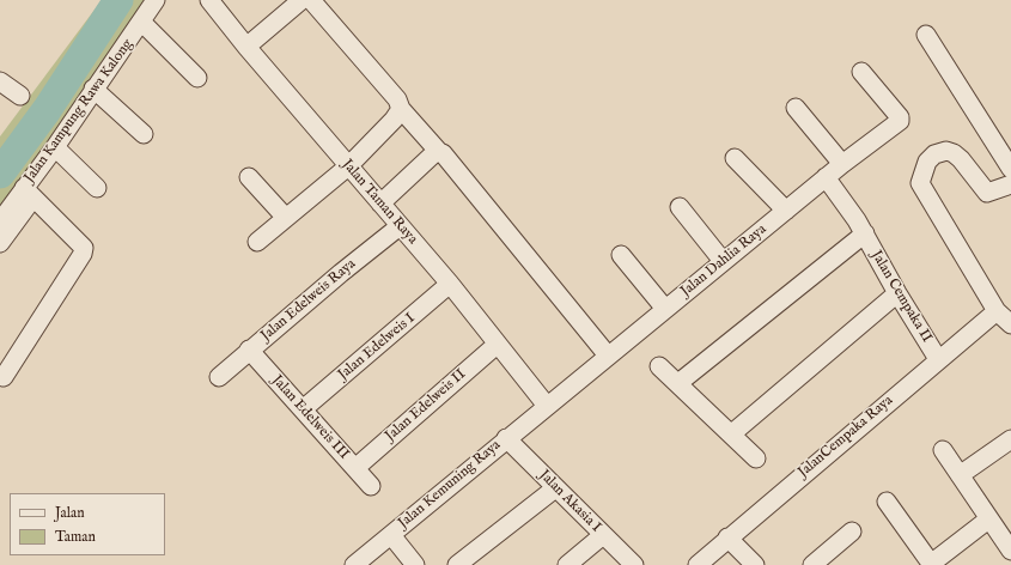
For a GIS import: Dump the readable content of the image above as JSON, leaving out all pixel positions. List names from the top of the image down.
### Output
{
  "streets": {
    "street": [
      "Jalan Kampung Rawa Kalong",
      "Jalan Taman Raya",
      "Jalan Dahlia Raya",
      "Jalan Cempaka II",
      "Jalan Edelweis Raya",
      "Jalan Edelweis I",
      "Jalan Edelweis II",
      "Jalan Edelweis III",
      "JalanCempaka Raya",
      "Jalan Kemuning Raya",
      "Jalan Akasia I"
    ]
  },
  "crossings": [
    ["Jalan Taman Raya", "Jalan Dahlia Raya"],
    ["Jalan Taman Raya", "Jalan Edelweis Raya"],
    ["Jalan Taman Raya", "Jalan Edelweis I"],
    ["Jalan Taman Raya", "Jalan Edelweis II"],
    ["Jalan Taman Raya", "Jalan Kemuning Raya"],
    ["Jalan Dahlia Raya", "Jalan Cempaka II"],
    ["Jalan Dahlia Raya", "Jalan Kemuning Raya"],
    ["Jalan Cempaka II", "JalanCempaka Raya"],
    ["Jalan Edelweis Raya", "Jalan Edelweis III"],
    ["Jalan Edelweis I", "Jalan Edelweis III"],
    ["Jalan Edelweis II", "Jalan Edelweis III"],
    ["Jalan Kemuning Raya", "Jalan Akasia I"]
  ],
  "legend": ["Jalan", "Taman"]
}
